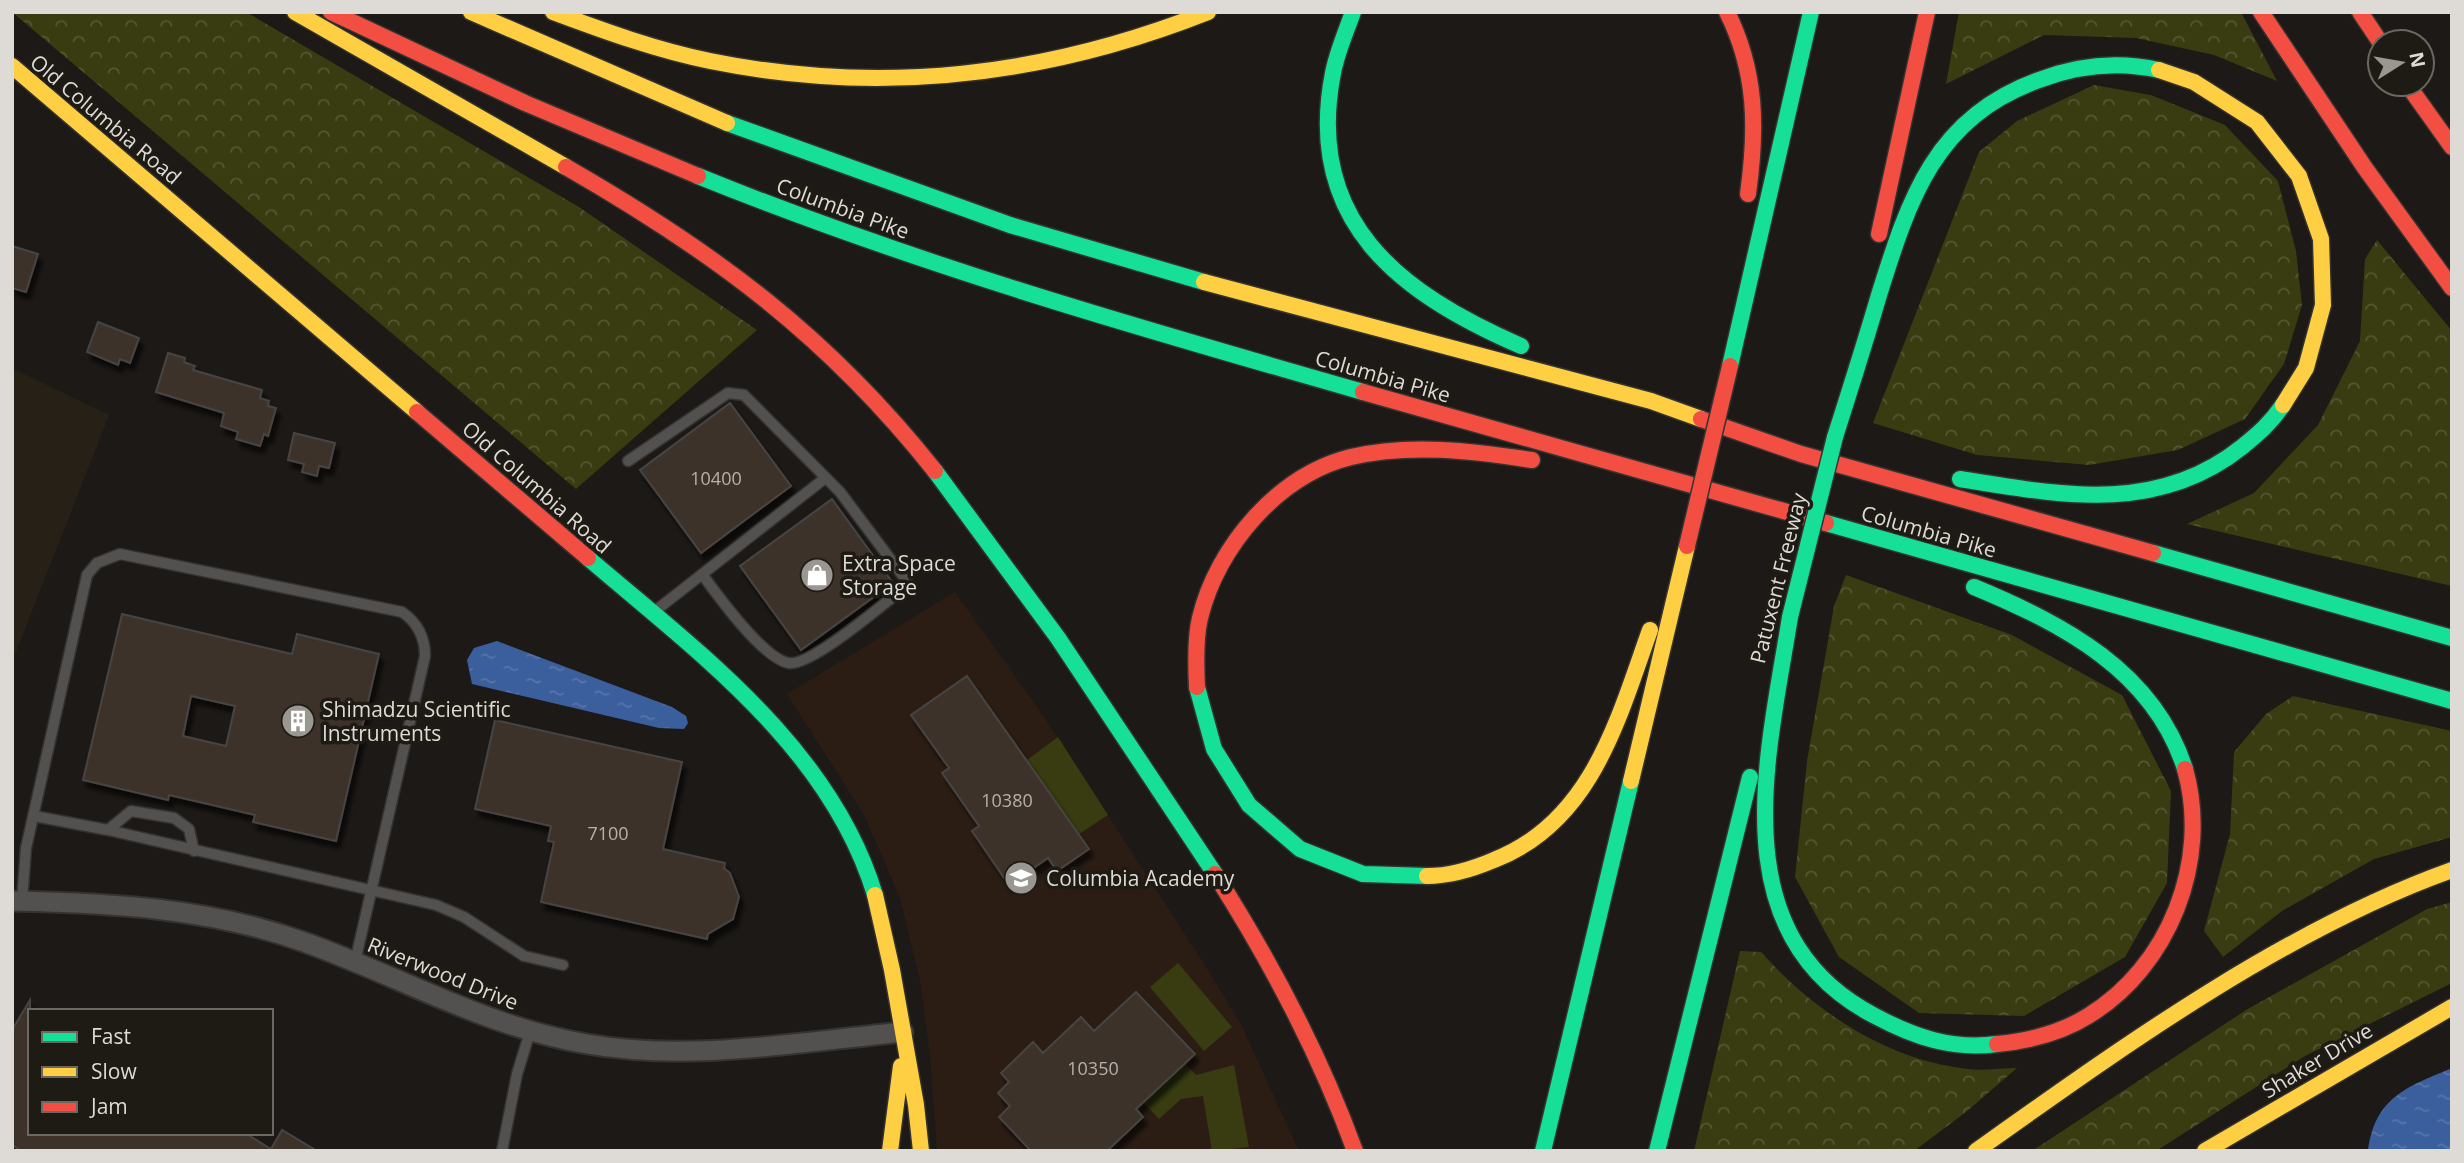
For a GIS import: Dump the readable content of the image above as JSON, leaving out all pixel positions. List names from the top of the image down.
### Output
{
  "streets": {
    "main road": [
      "Old Columbia Road",
      "Columbia Pike",
      "Patuxent Freeway",
      "Shaker Drive"
    ],
    "street": ["Riverwood Drive"]
  },
  "crossings": [
    ["Old Columbia Road", "Riverwood Drive"]
  ],
  "places": {
    "shop": ["Extra Space Storage"],
    "building": ["Shimadzu Scientific Instruments"],
    "school or university": ["Columbia Academy"]
  },
  "house_numbers": [
    "10400",
    "10380",
    "7100",
    "10350"
  ],
  "legend": ["Fast", "Slow", "Jam"],
  "north": "right"
}
